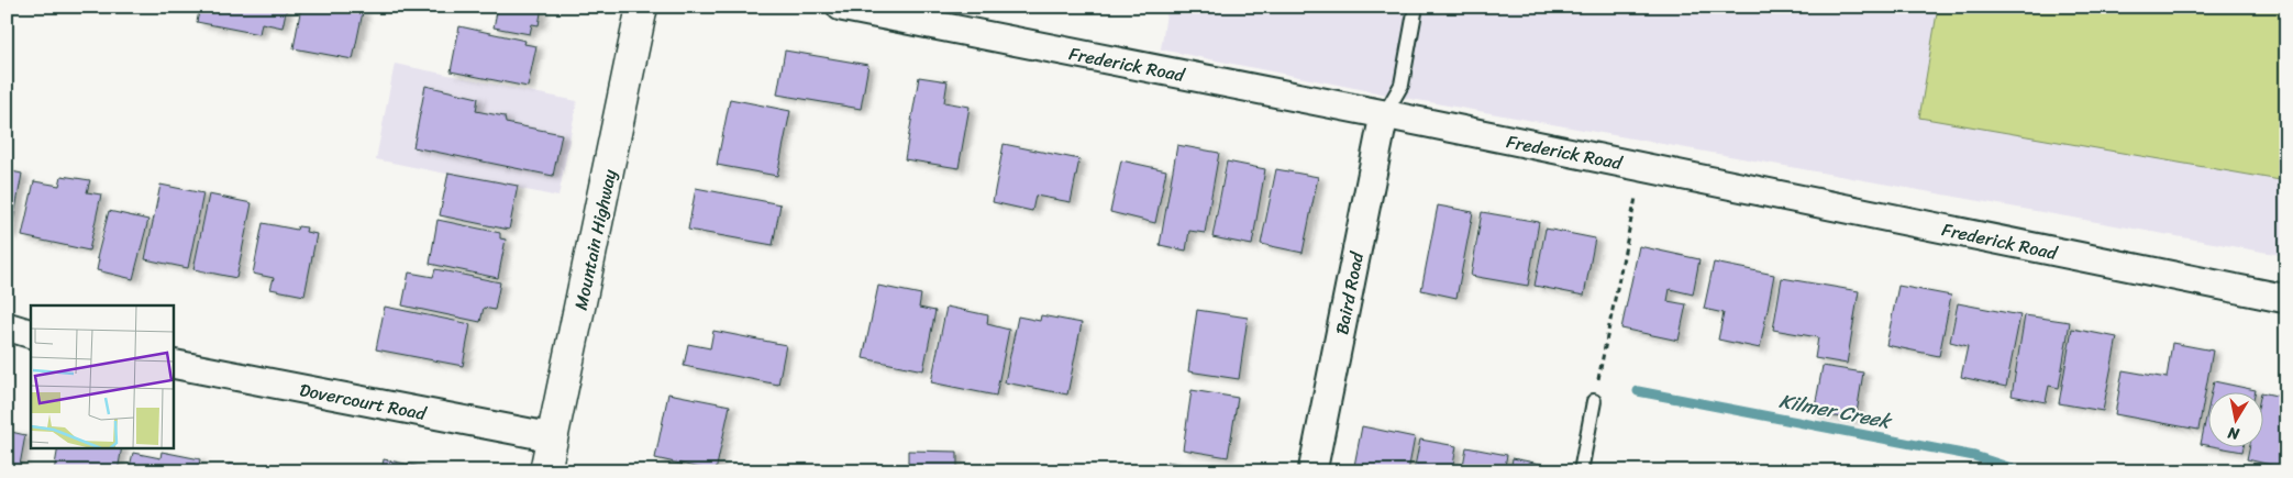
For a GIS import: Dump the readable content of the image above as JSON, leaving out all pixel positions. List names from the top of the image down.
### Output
{
  "streets": {
    "street": [
      "Frederick Road",
      "Mountain Highway",
      "Baird Road",
      "Dovercourt Road"
    ]
  },
  "crossings": [
    ["Frederick Road", "Baird Road"],
    ["Mountain Highway", "Dovercourt Road"]
  ],
  "water": ["Kilmer Creek"],
  "north": "bottom"
}
